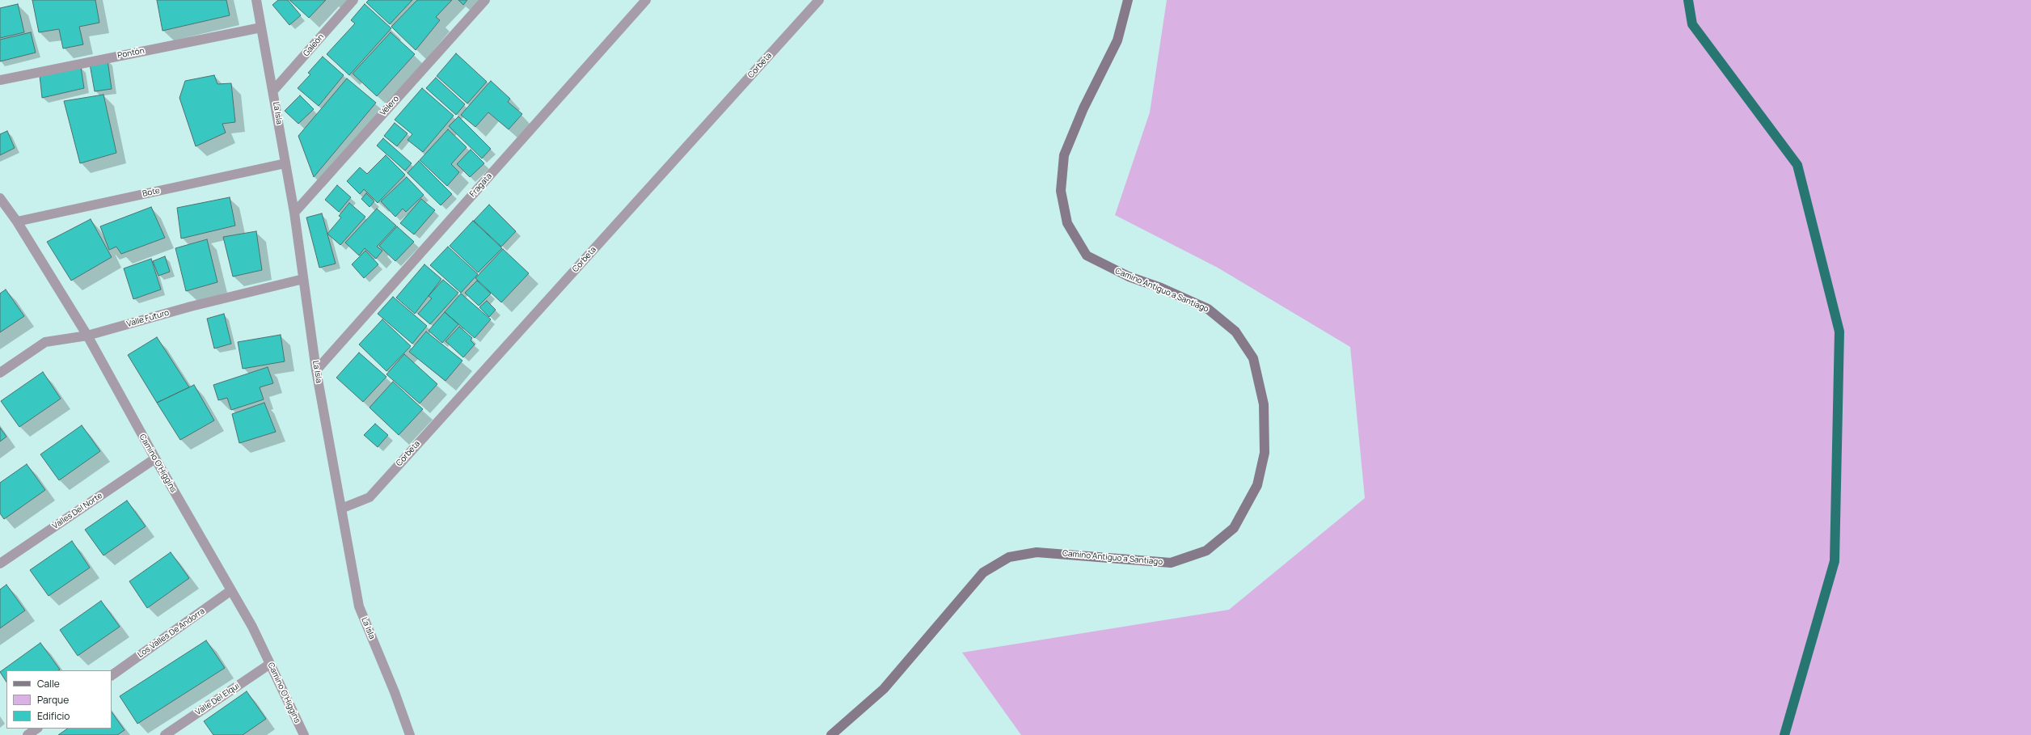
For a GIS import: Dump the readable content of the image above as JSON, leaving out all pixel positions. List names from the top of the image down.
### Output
{
  "streets": {
    "main road": ["Camino Antiguo a Santiago"],
    "street": [
      "Galeón",
      "Pontón",
      "Corbeta",
      "Velero",
      "La Isla",
      "Fragata",
      "Bote",
      "Valle Futuro",
      "Camino O'Higgins",
      "Valles Del Norte",
      "Los Valles De Andorra",
      "Valle Del Elqui"
    ]
  },
  "crossings": [
    ["Galeón", "La Isla"],
    ["Pontón", "La Isla"],
    ["Corbeta", "La Isla"],
    ["Velero", "La Isla"],
    ["La Isla", "Fragata"],
    ["La Isla", "Bote"],
    ["La Isla", "Valle Futuro"],
    ["Bote", "Camino O'Higgins"],
    ["Valle Futuro", "Camino O'Higgins"],
    ["Camino O'Higgins", "Valles Del Norte"],
    ["Camino O'Higgins", "Los Valles De Andorra"],
    ["Camino O'Higgins", "Valle Del Elqui"]
  ],
  "legend": ["Calle", "Parque", "Edificio"]
}
